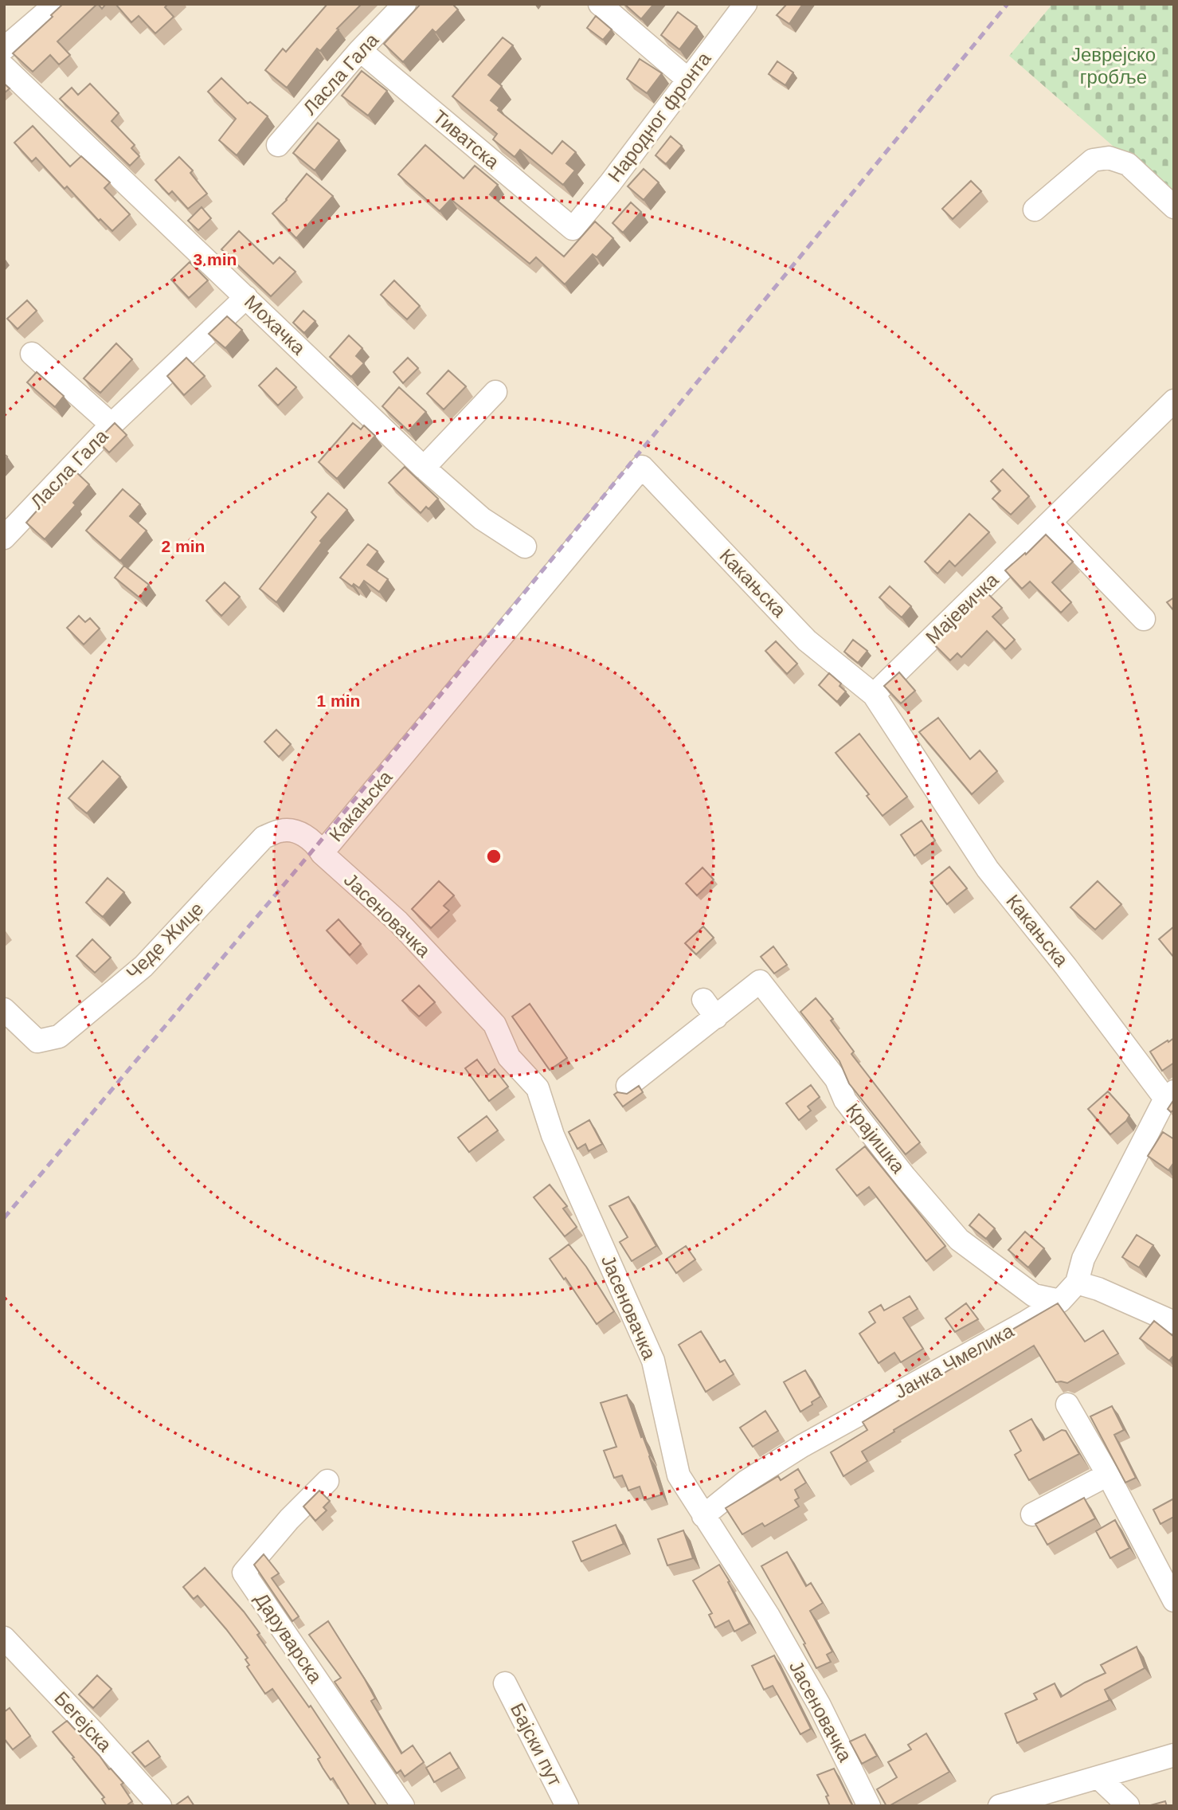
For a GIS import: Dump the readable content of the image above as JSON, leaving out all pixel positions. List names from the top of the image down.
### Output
{
  "streets": {
    "street": [
      "Ласла Гала",
      "Народног фронта",
      "Тиватска",
      "Мохачка",
      "Какањска",
      "Мајевичка",
      "Јасеновачка",
      "Чеде Жице",
      "Крајишка",
      "Јанка Чмелика",
      "Даруварска",
      "Бегејска",
      "Бајски пут"
    ]
  },
  "crossings": [
    ["Ласла Гала", "Тиватска"],
    ["Ласла Гала", "Мохачка"],
    ["Народног фронта", "Тиватска"],
    ["Какањска", "Мајевичка"],
    ["Какањска", "Јасеновачка"],
    ["Какањска", "Чеде Жице"],
    ["Какањска", "Јанка Чмелика"],
    ["Јасеновачка", "Чеде Жице"],
    ["Јасеновачка", "Јанка Чмелика"],
    ["Крајишка", "Јанка Чмелика"]
  ],
  "parks": ["Јеврејско гробље"],
  "rings": ["3 min", "2 min", "1 min"]
}
